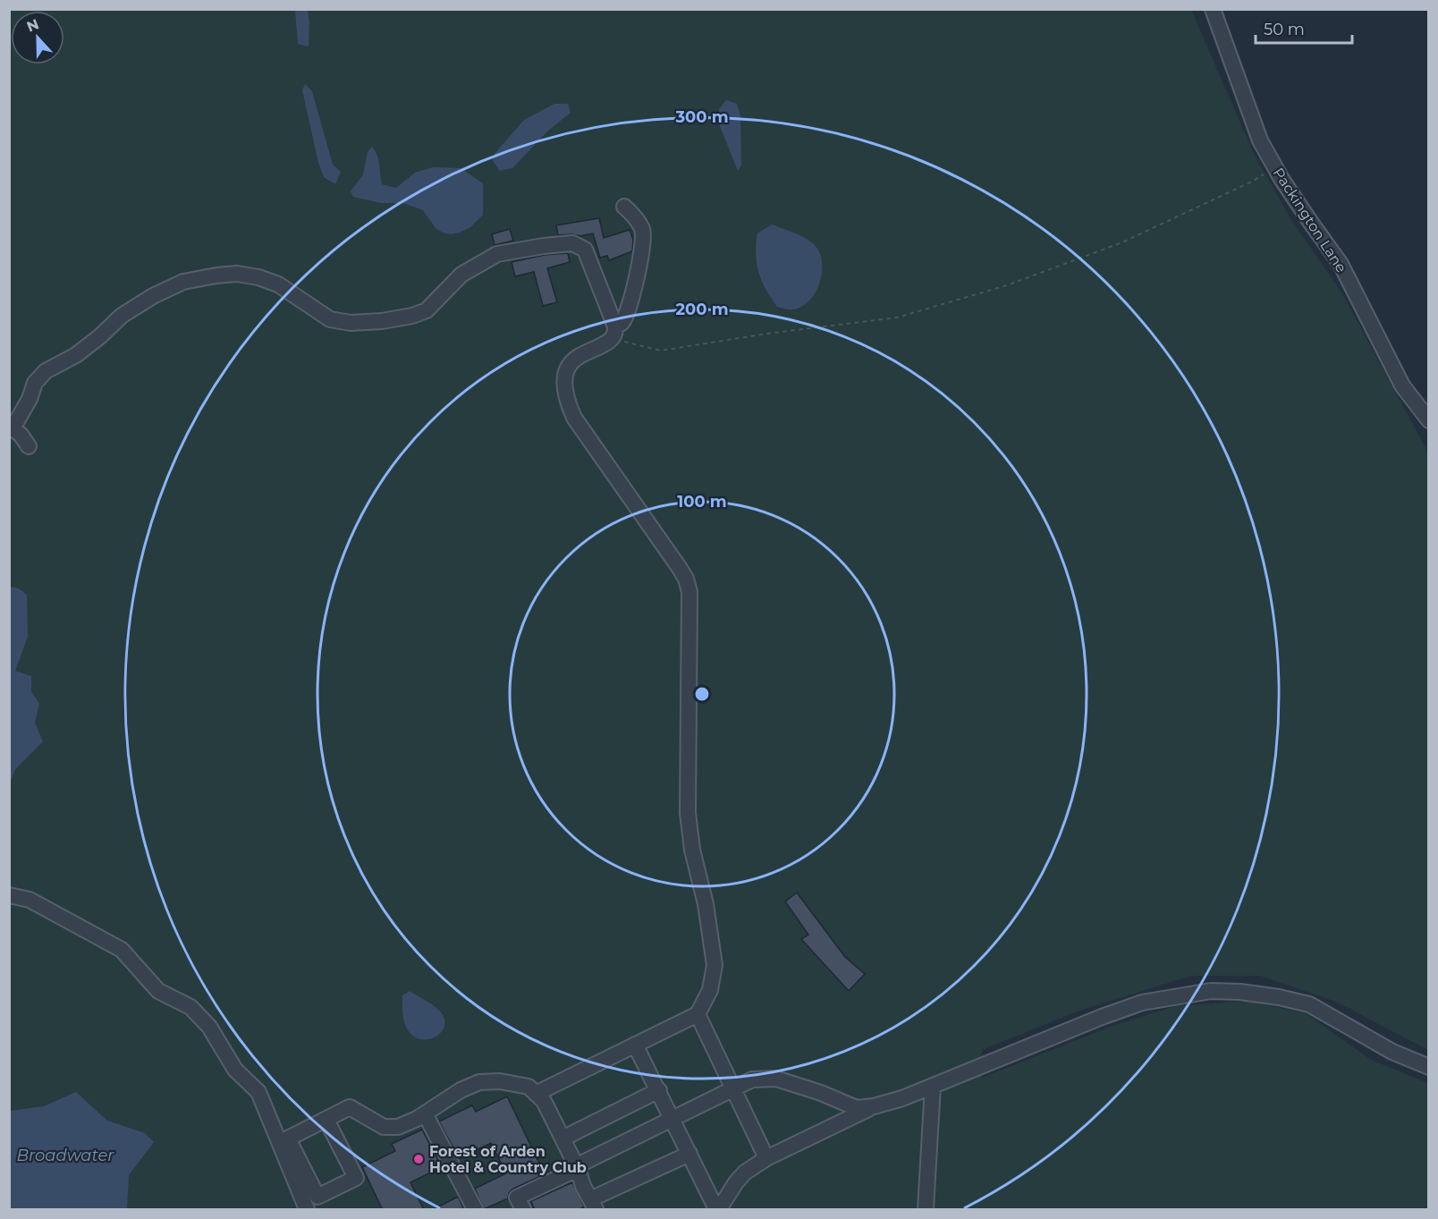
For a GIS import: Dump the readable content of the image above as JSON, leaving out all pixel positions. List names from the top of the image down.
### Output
{
  "streets": {
    "street": ["Packington Lane"]
  },
  "water": ["Broadwater"],
  "places": ["Forest of Arden Hotel & Country Club"],
  "scale_bar": "50 m",
  "north": "top",
  "rings": ["300 m", "200 m", "100 m"]
}
